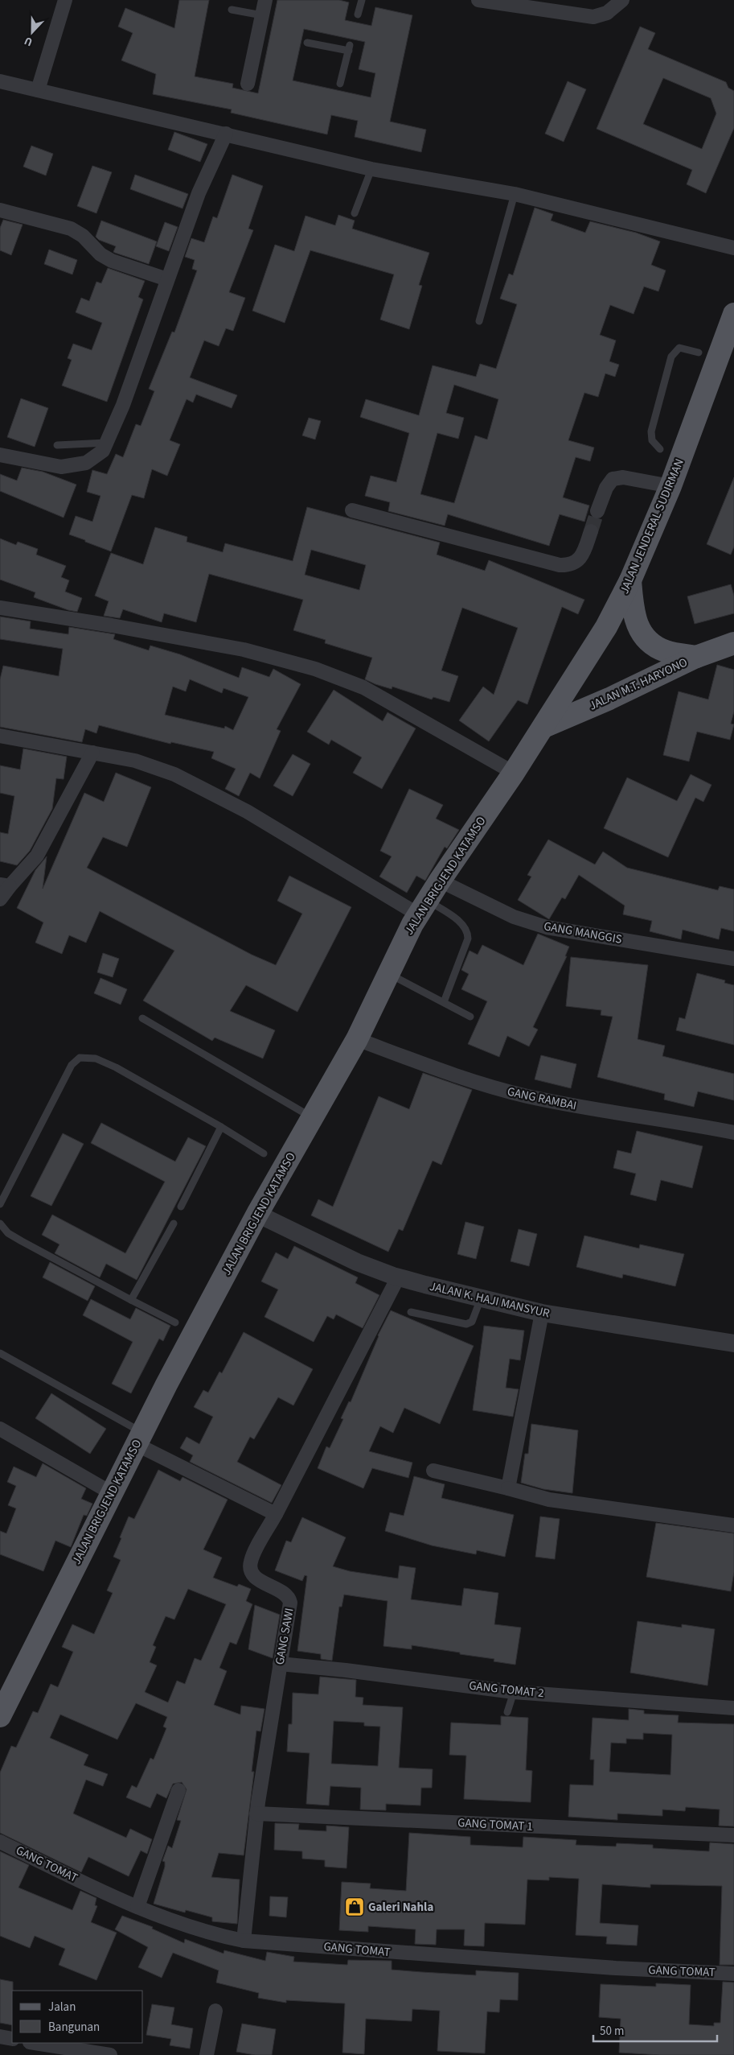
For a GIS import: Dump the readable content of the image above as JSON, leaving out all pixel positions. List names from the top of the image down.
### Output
{
  "streets": {
    "main road": ["JALAN JENDERAL SUDIRMAN", "JALAN M.T. HARYONO", "JALAN BRIGJEND KATAMSO"],
    "street": [
      "GANG MANGGIS",
      "GANG RAMBAI",
      "JALAN K. HAJI MANSYUR",
      "GANG SAWI",
      "GANG TOMAT 2",
      "GANG TOMAT 1",
      "GANG TOMAT"
    ]
  },
  "crossings": [
    ["JALAN JENDERAL SUDIRMAN", "JALAN M.T. HARYONO"],
    ["JALAN JENDERAL SUDIRMAN", "JALAN BRIGJEND KATAMSO"],
    ["JALAN M.T. HARYONO", "JALAN BRIGJEND KATAMSO"],
    ["JALAN BRIGJEND KATAMSO", "GANG MANGGIS"],
    ["JALAN BRIGJEND KATAMSO", "GANG RAMBAI"],
    ["JALAN BRIGJEND KATAMSO", "JALAN K. HAJI MANSYUR"],
    ["GANG SAWI", "GANG TOMAT 2"],
    ["GANG SAWI", "GANG TOMAT 1"],
    ["GANG SAWI", "GANG TOMAT"]
  ],
  "places": {
    "shop": ["Galeri Nahla"]
  },
  "legend": ["Jalan", "Bangunan"],
  "scale_bar": "50 m",
  "north": "bottom"
}
